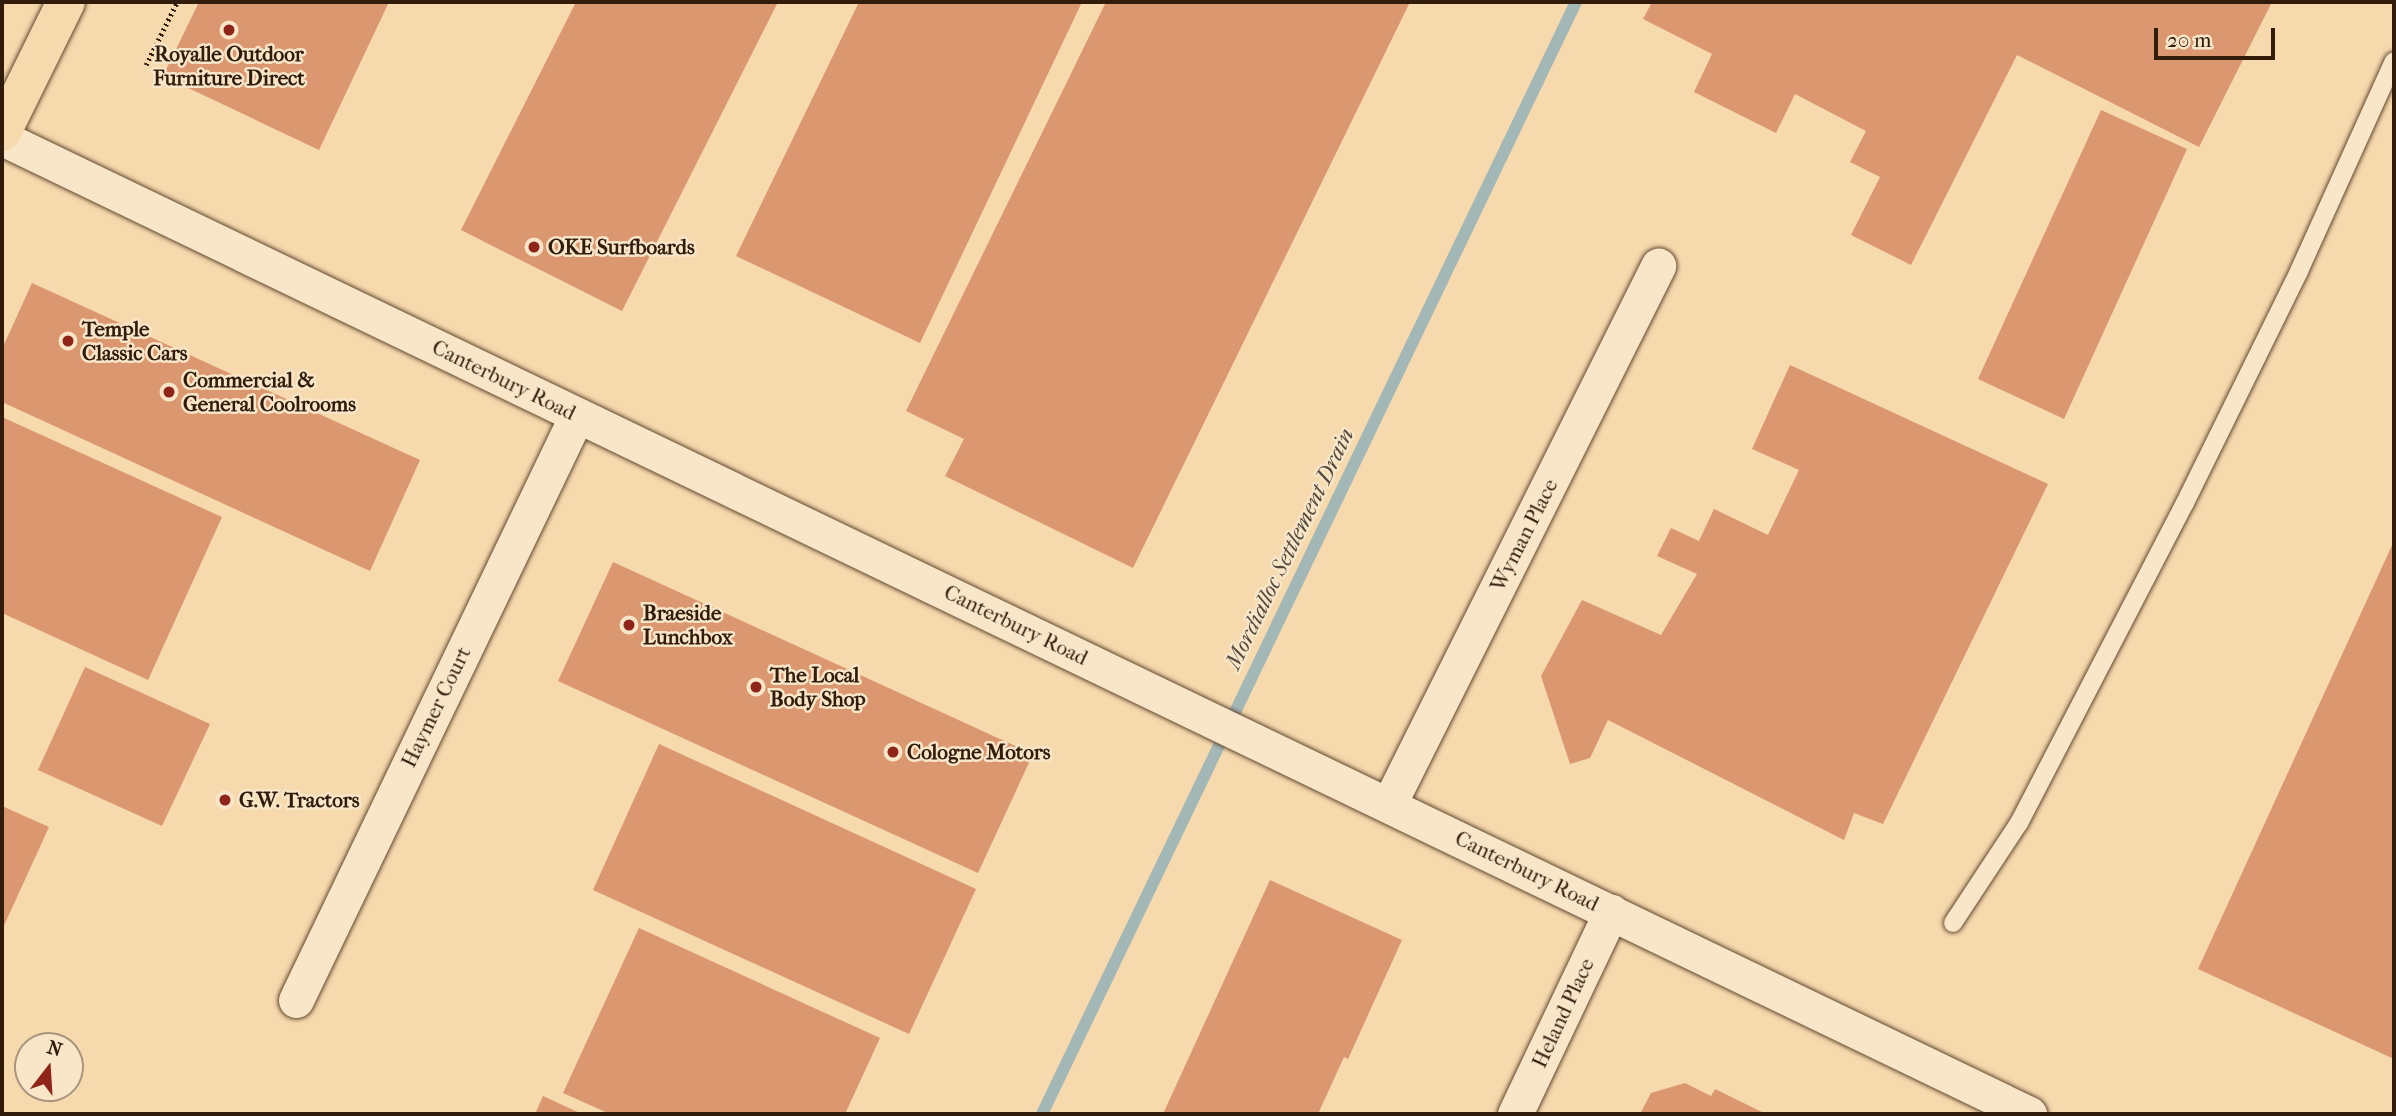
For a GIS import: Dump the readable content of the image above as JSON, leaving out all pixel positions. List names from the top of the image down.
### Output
{
  "streets": {
    "street": [
      "Canterbury Road",
      "Wyman Place",
      "Haymer Court",
      "Heland Place"
    ]
  },
  "crossings": [
    ["Canterbury Road", "Wyman Place"],
    ["Canterbury Road", "Haymer Court"],
    ["Canterbury Road", "Heland Place"]
  ],
  "water": ["Mordialloc Settlement Drain"],
  "places": [
    "Royalle Outdoor Furniture Direct",
    "OKE Surfboards",
    "Temple Classic Cars",
    "Commercial & General Coolrooms",
    "Braeside Lunchbox",
    "The Local Body Shop",
    "Cologne Motors",
    "G.W. Tractors"
  ],
  "scale_bar": "20 m",
  "north": "top"
}
